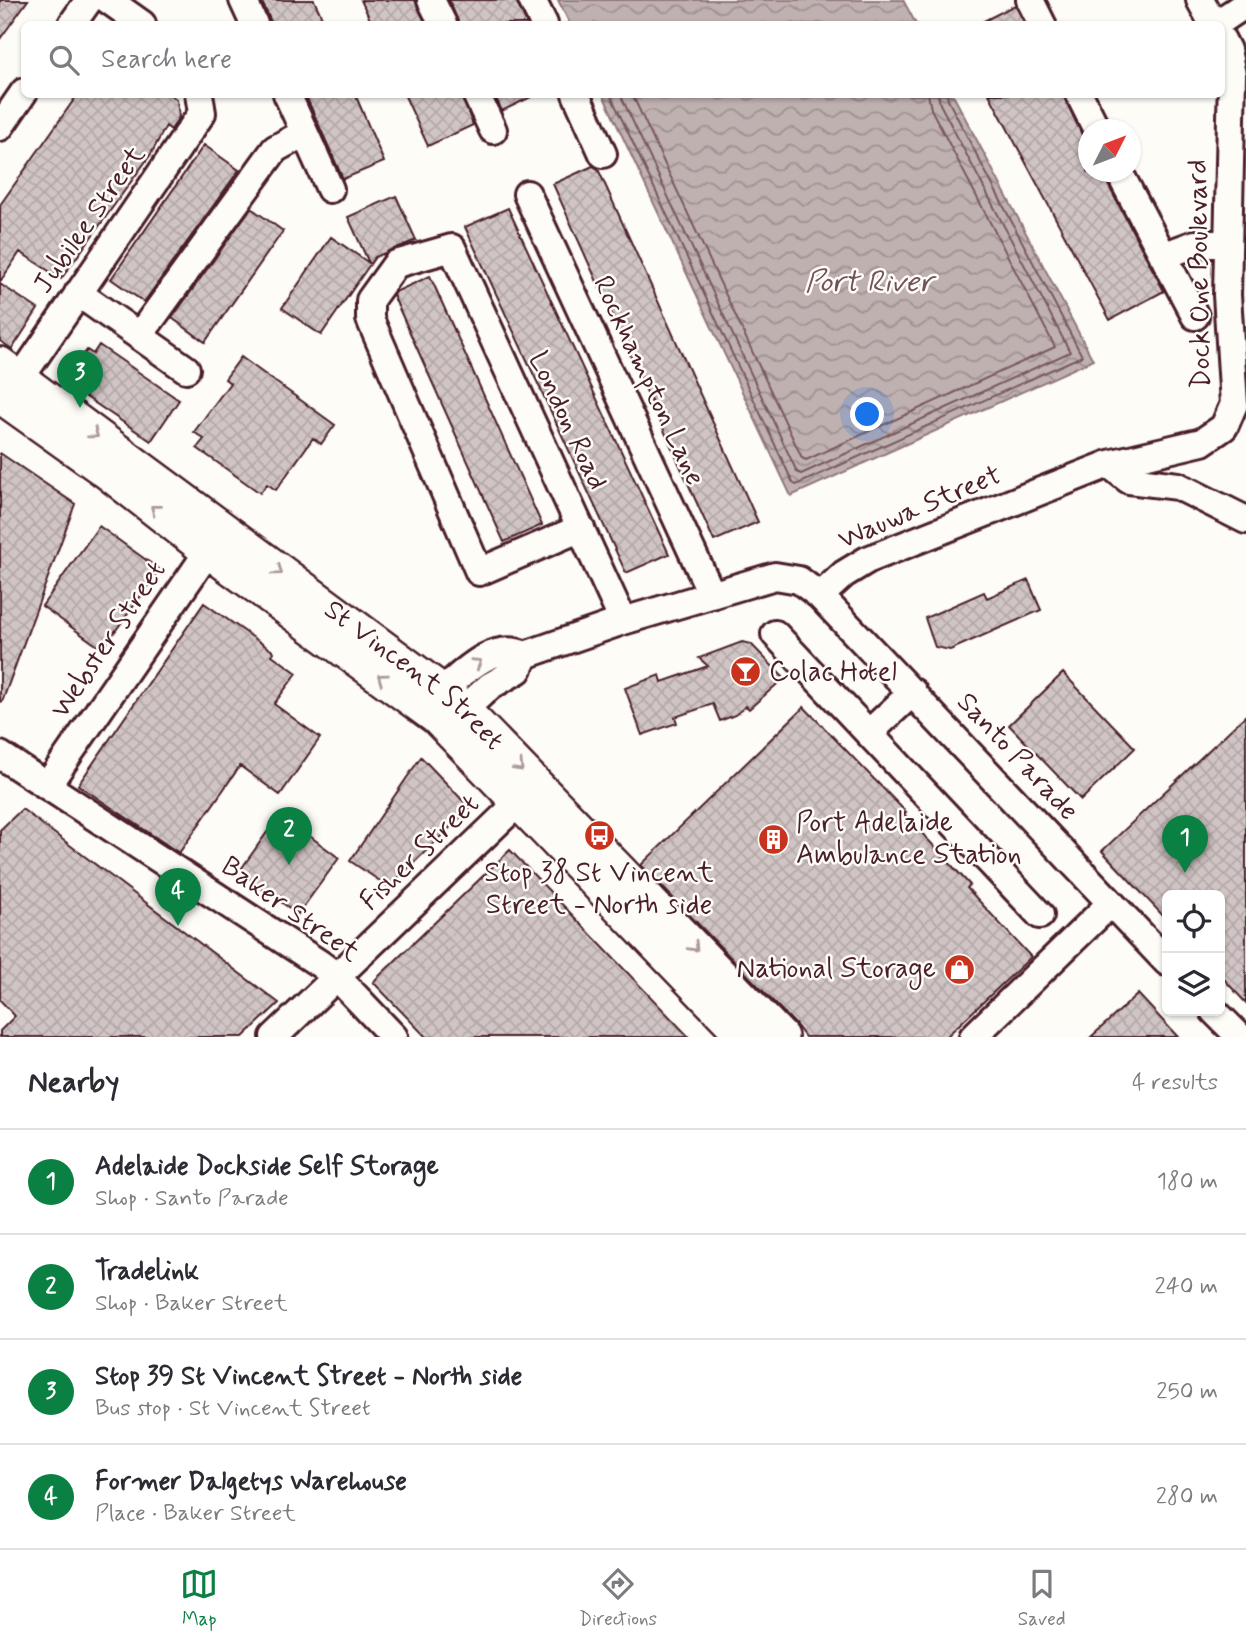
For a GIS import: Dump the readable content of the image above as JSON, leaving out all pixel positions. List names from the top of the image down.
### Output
{
  "streets": {
    "main road": ["St Vincent Street"],
    "street": [
      "Jubilee Street",
      "Dock One Boulevard",
      "Rockhampton Lane",
      "London Road",
      "Wauwa Street",
      "Webster Street",
      "Santo Parade",
      "Fisher Street",
      "Baker Street"
    ]
  },
  "crossings": [
    ["Jubilee Street", "St Vincent Street"],
    ["Dock One Boulevard", "Wauwa Street"],
    ["Wauwa Street", "Santo Parade"],
    ["Webster Street", "St Vincent Street"],
    ["Webster Street", "Baker Street"],
    ["St Vincent Street", "Fisher Street"],
    ["Fisher Street", "Baker Street"]
  ],
  "water": ["Port River"],
  "places": {
    "bar": ["Colac Hotel"],
    "bus stop": ["Stop 38 St Vincent Street - North side"],
    "building": ["Port Adelaide Ambulance Station"],
    "shop": ["National Storage"]
  },
  "north": "top right",
  "page": {
    "search": "Search here",
    "pins": [
      "3",
      "2",
      "1",
      "4"
    ],
    "heading": ["Nearby", "4 results"],
    "list": [
      {
        "mark": "1",
        "name": "Adelaide Dockside Self Storage",
        "note": "Shop · Santo Parade",
        "value": "180 m"
      },
      {
        "mark": "2",
        "name": "Tradelink",
        "note": "Shop · Baker Street",
        "value": "240 m"
      },
      {
        "mark": "3",
        "name": "Stop 39 St Vincent Street - North side",
        "note": "Bus stop · St Vincent Street",
        "value": "250 m"
      },
      {
        "mark": "4",
        "name": "Former Dalgetys Warehouse",
        "note": "Place · Baker Street",
        "value": "280 m"
      }
    ],
    "nav": ["Map", "Directions", "Saved"]
  }
}
